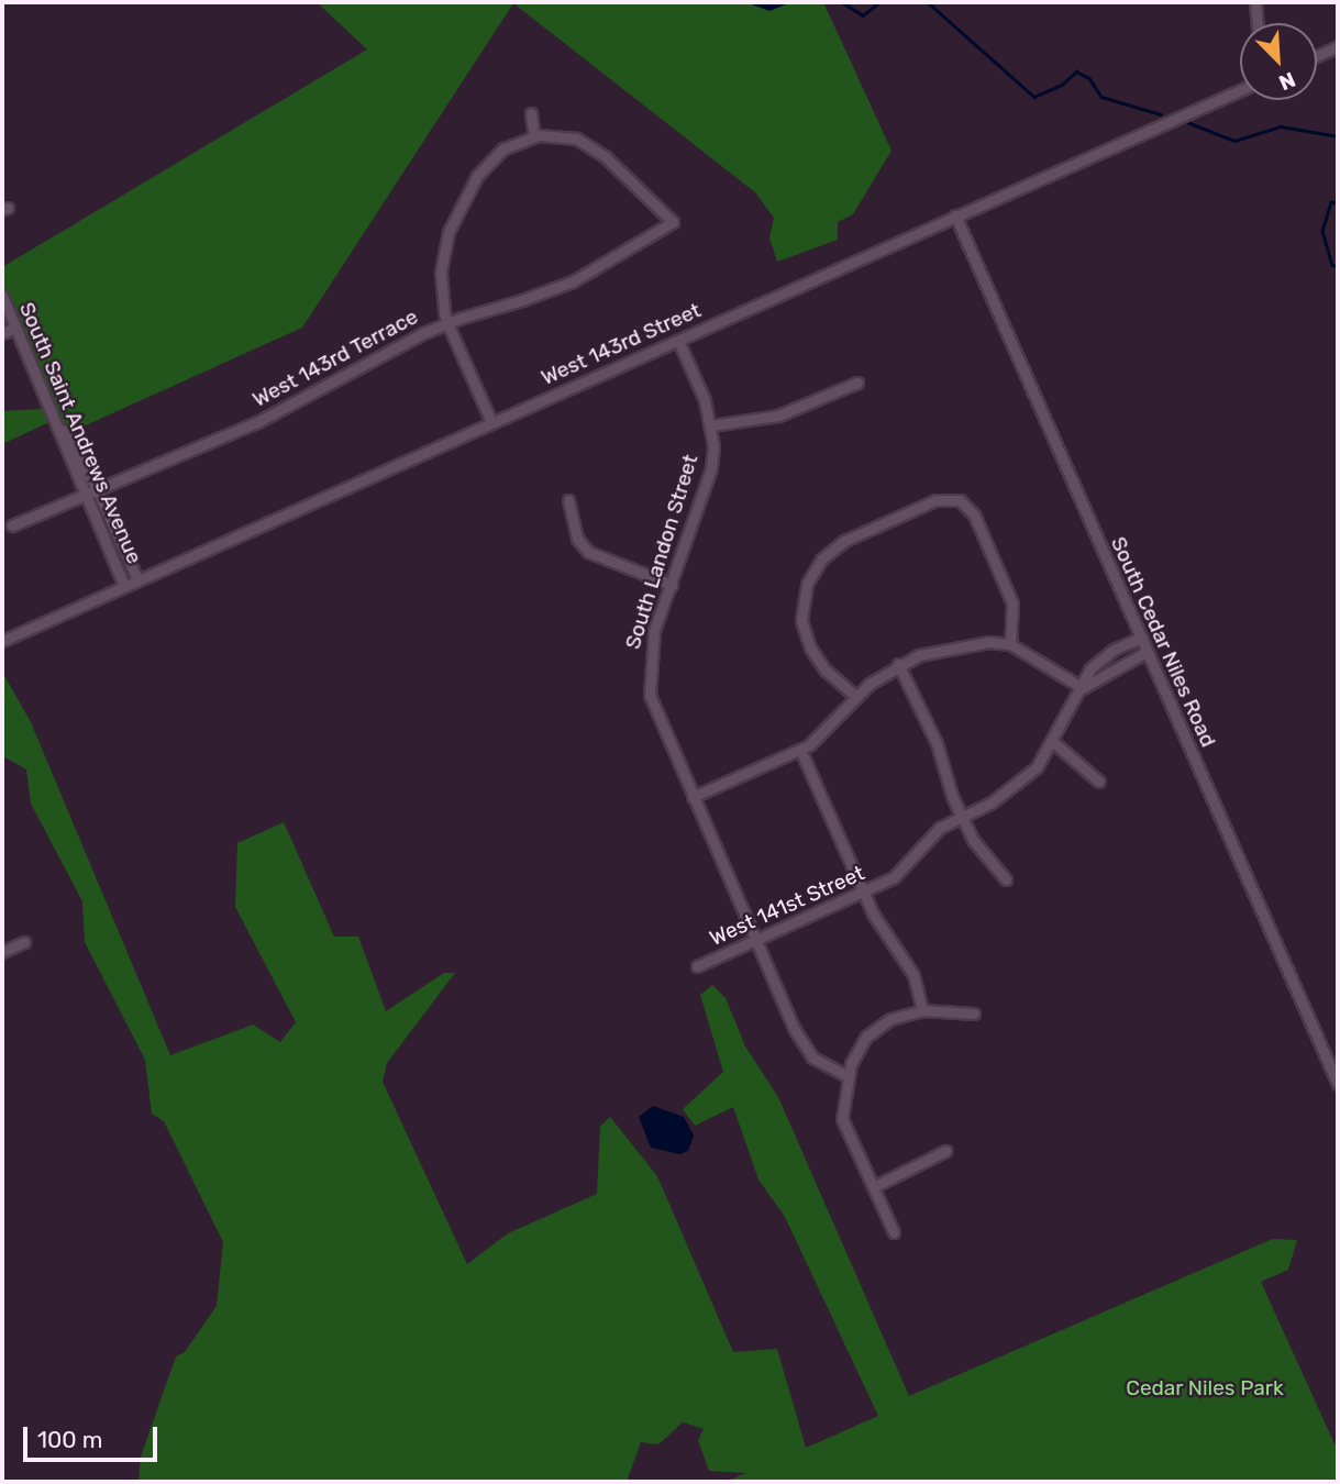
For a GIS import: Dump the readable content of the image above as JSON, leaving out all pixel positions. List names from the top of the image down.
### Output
{
  "streets": {
    "street": [
      "West 143rd Street",
      "West 143rd Terrace",
      "South Saint Andrews Avenue",
      "South Landon Street",
      "South Cedar Niles Road",
      "West 141st Street"
    ]
  },
  "crossings": [
    ["West 143rd Street", "South Saint Andrews Avenue"],
    ["West 143rd Street", "South Landon Street"],
    ["West 143rd Street", "South Cedar Niles Road"],
    ["West 143rd Terrace", "South Saint Andrews Avenue"],
    ["South Landon Street", "West 141st Street"],
    ["South Cedar Niles Road", "West 141st Street"]
  ],
  "parks": ["Cedar Niles Park"],
  "scale_bar": "100 m",
  "north": "bottom right"
}
